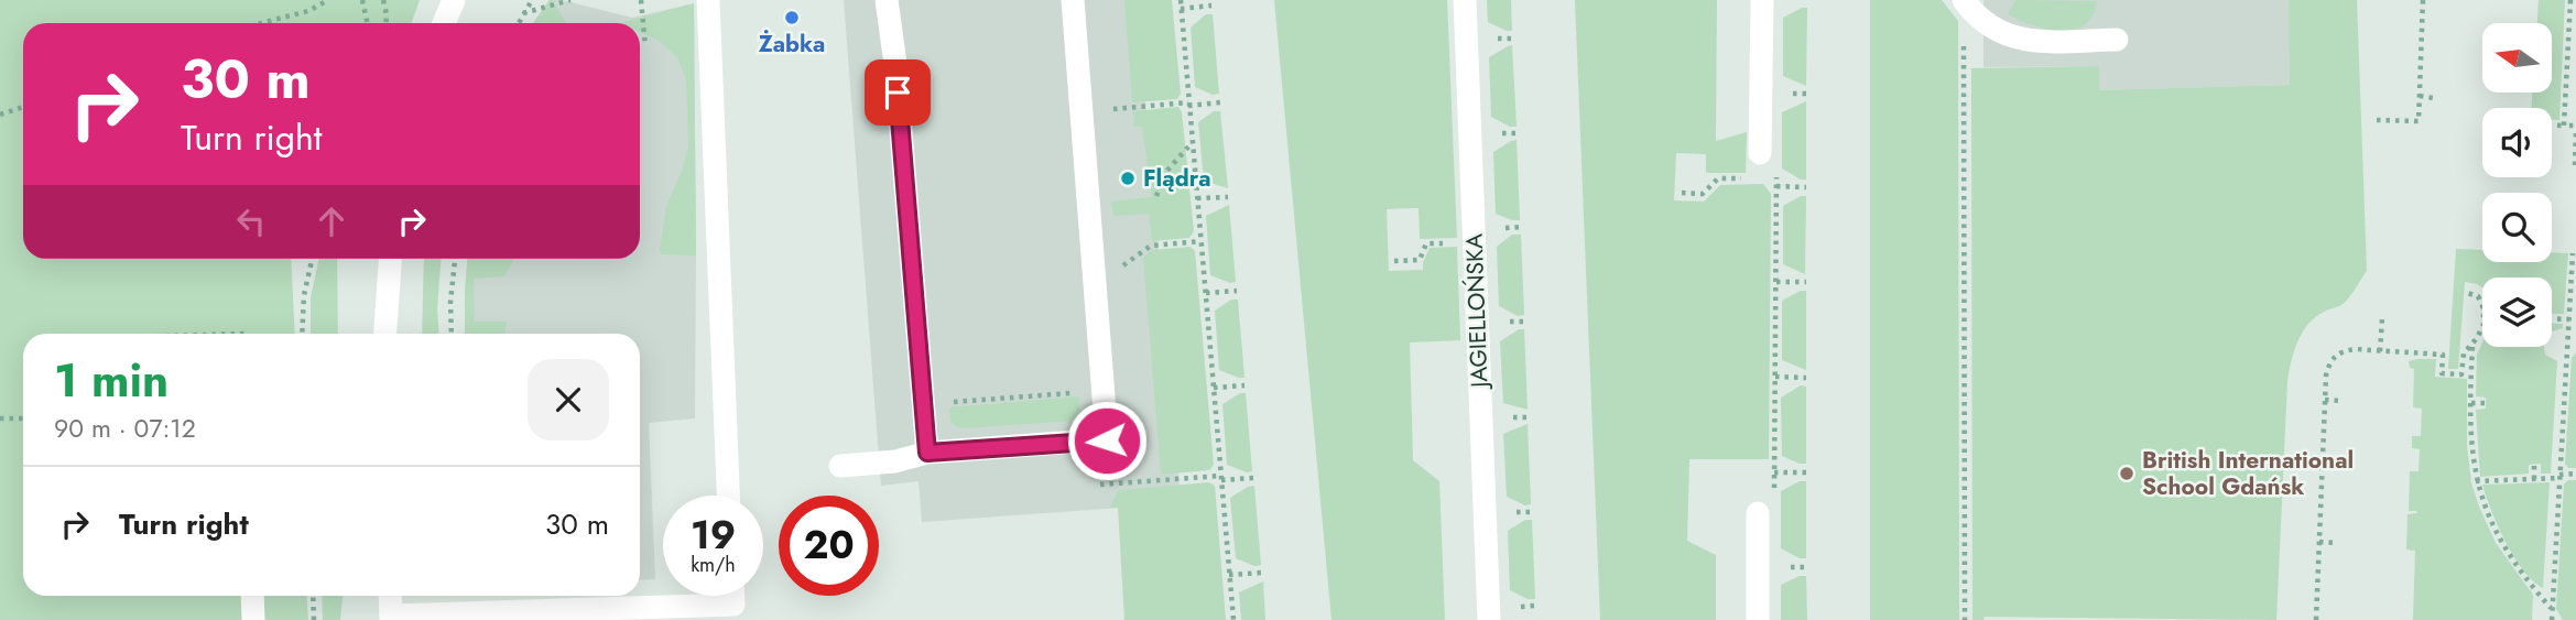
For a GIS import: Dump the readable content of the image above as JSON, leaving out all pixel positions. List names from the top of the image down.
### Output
{
  "streets": {
    "street": ["JAGIELLOŃSKA"]
  },
  "places": ["Żabka", "Flądra", "British International School Gdańsk"],
  "north": "left",
  "page": {
    "turn": ["30 m", "Turn right"],
    "heading": ["1 min", "90 m · 07:12"],
    "list": [
      {
        "name": "Turn right",
        "value": "30 m"
      }
    ],
    "speed": "19 km/h",
    "limit": "20"
  }
}
